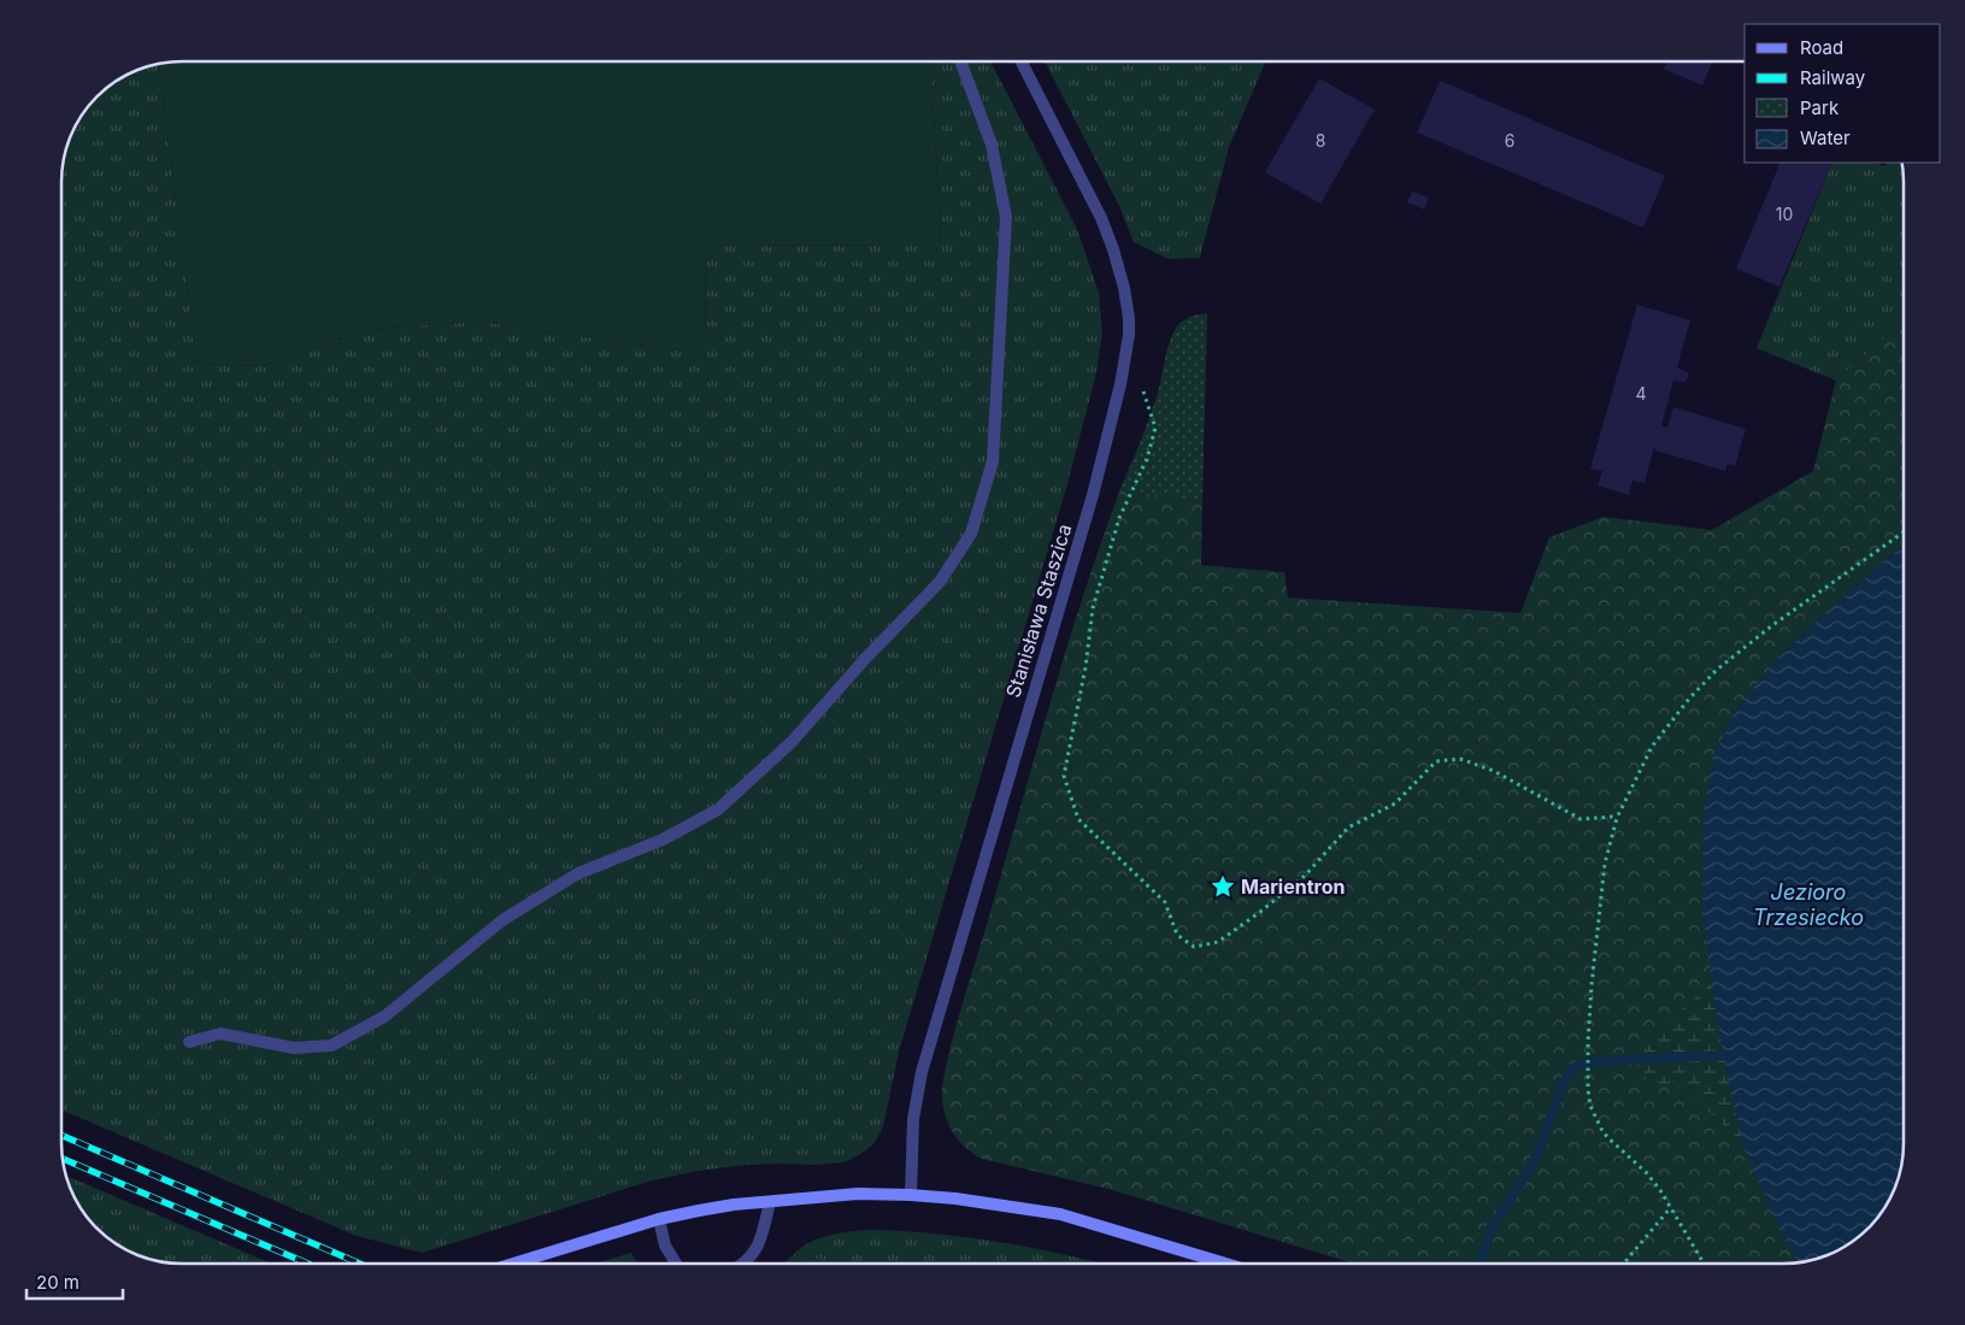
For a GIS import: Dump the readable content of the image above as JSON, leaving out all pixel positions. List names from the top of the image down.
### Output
{
  "streets": {
    "street": ["Stanisława Staszica"]
  },
  "water": ["Jezioro Trzesiecko"],
  "places": {
    "place": ["Marientron"]
  },
  "house_numbers": [
    "8",
    "6",
    "10",
    "4"
  ],
  "legend": [
    "Road",
    "Railway",
    "Park",
    "Water"
  ],
  "scale_bar": "20 m"
}
